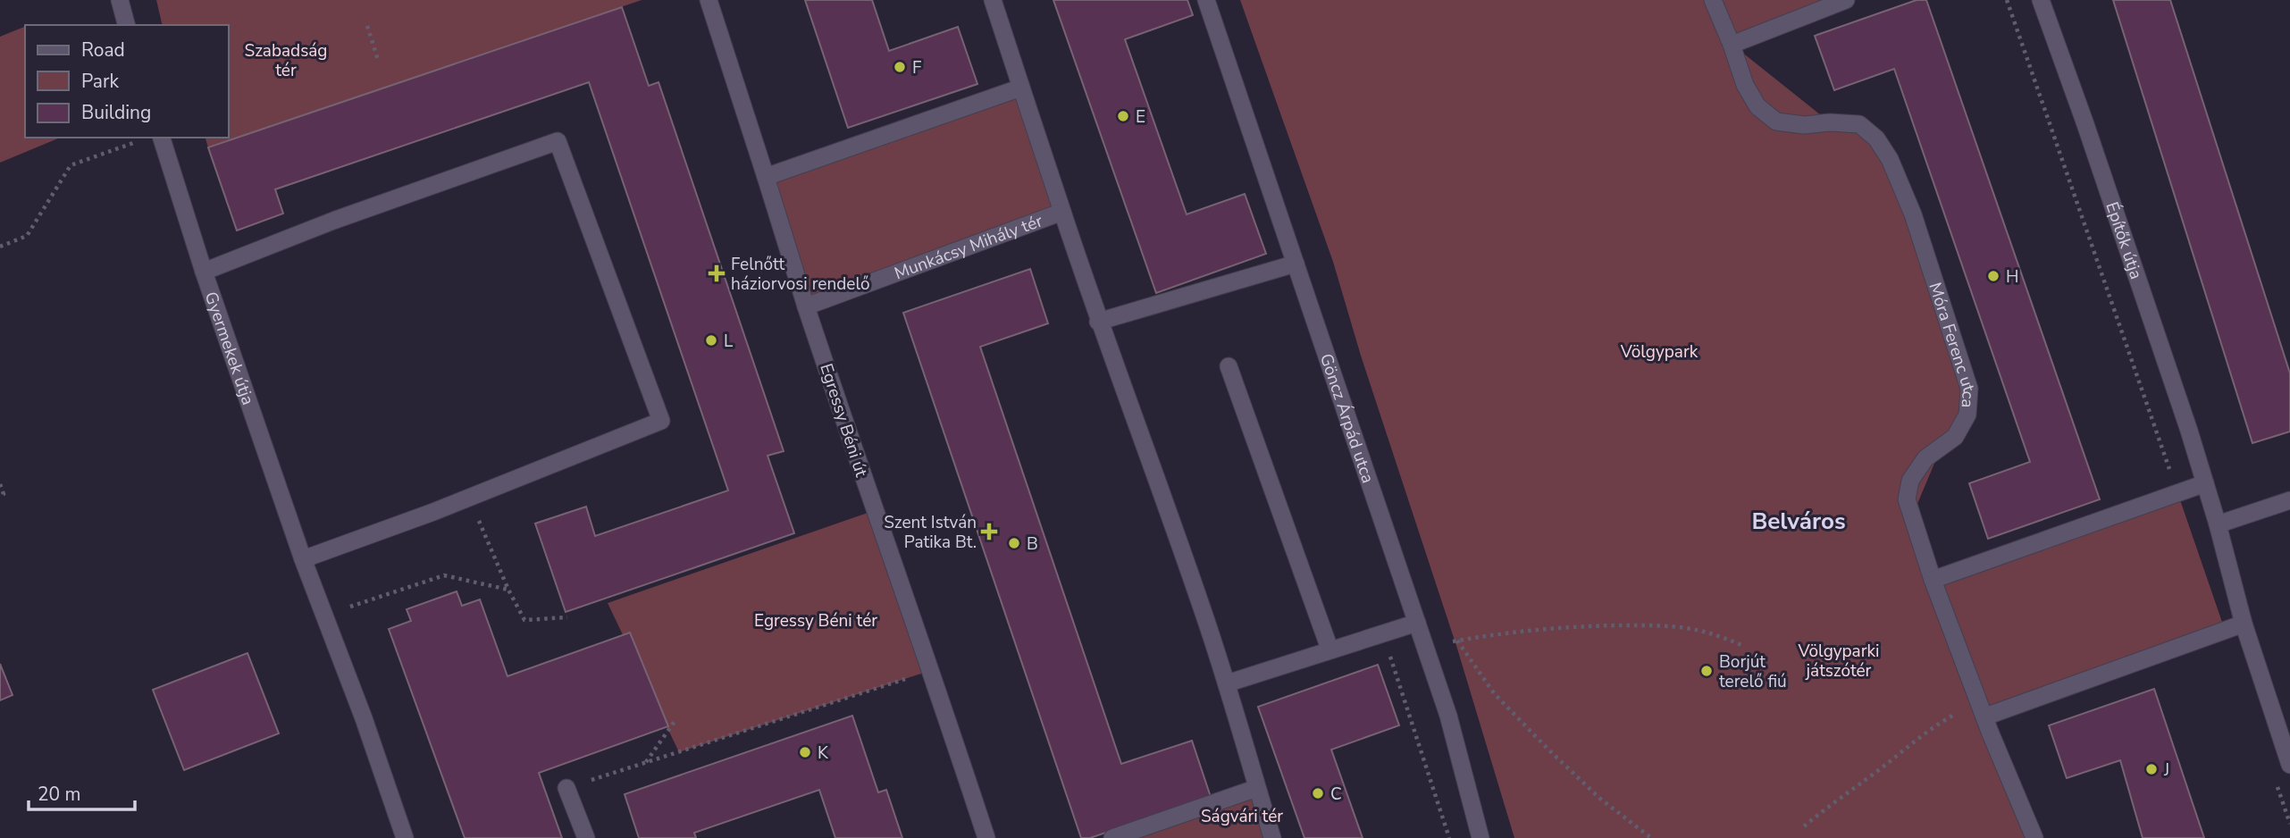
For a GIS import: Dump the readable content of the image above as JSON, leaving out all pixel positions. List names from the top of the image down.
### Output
{
  "streets": {
    "street": [
      "Építők útja",
      "Munkácsy Mihály tér",
      "Móra Ferenc utca",
      "Gyermekek útja",
      "Göncz Árpád utca",
      "Egressy Béni út"
    ]
  },
  "crossings": [
    ["Munkácsy Mihály tér", "Egressy Béni út"]
  ],
  "districts": ["Belváros"],
  "parks": [
    "Szabadság tér",
    "Völgypark",
    "Egressy Béni tér",
    "Völgyparki játszótér",
    "Ságvári tér"
  ],
  "places": {
    "other": [
      "F",
      "E",
      "H",
      "L",
      "B",
      "Borjút terelő fiú",
      "K",
      "J",
      "C"
    ],
    "health": ["Felnőtt háziorvosi rendelő", "Szent István Patika Bt."]
  },
  "legend": ["Road", "Park", "Building"],
  "scale_bar": "20 m"
}
